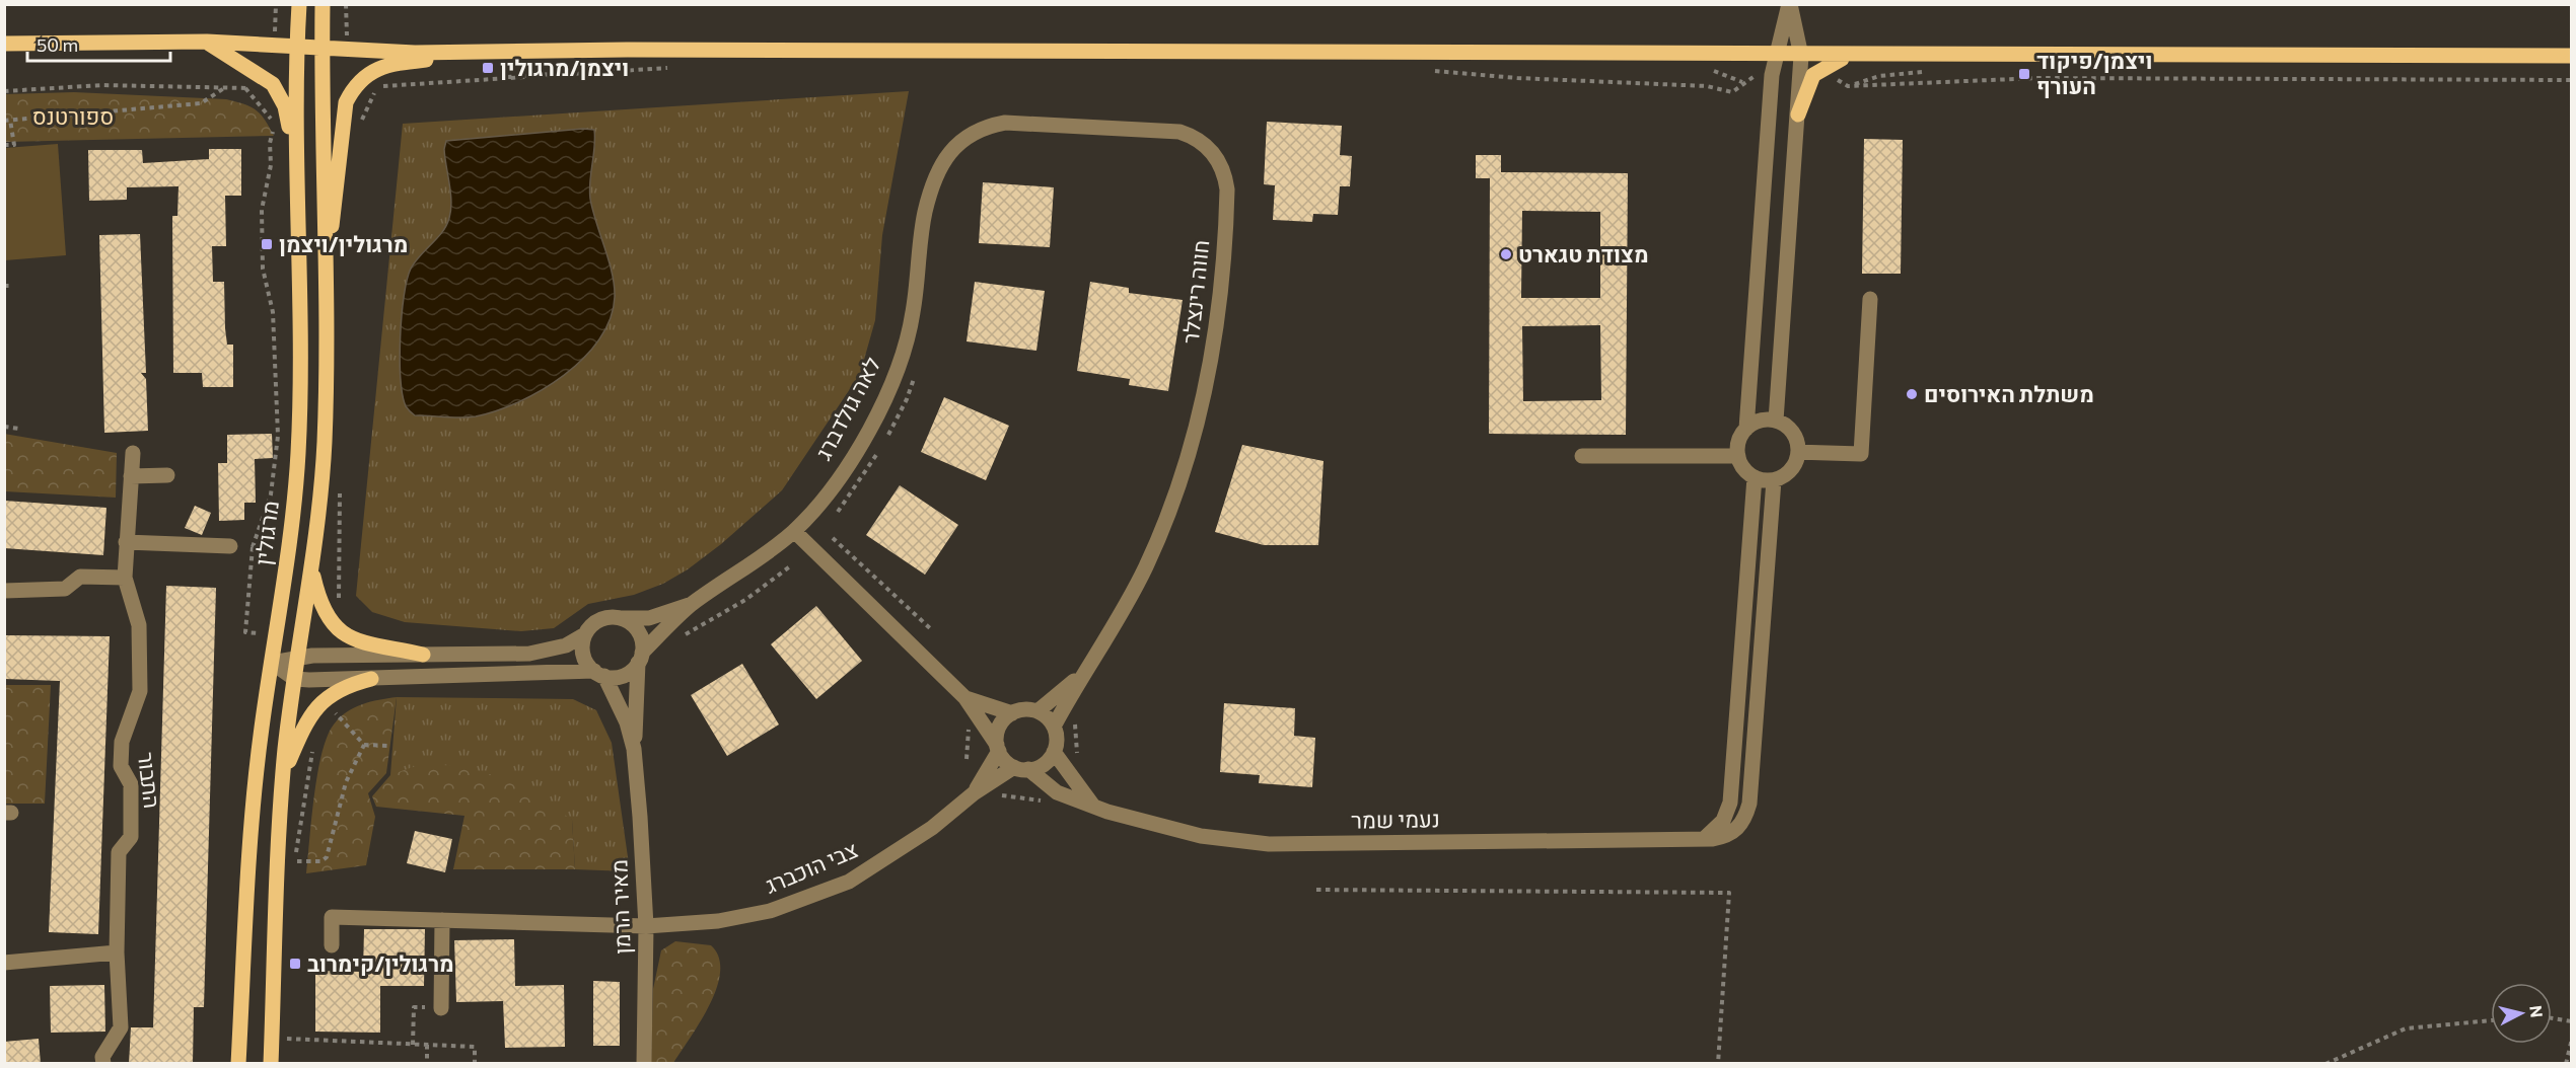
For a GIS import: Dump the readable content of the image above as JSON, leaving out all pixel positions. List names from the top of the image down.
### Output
{
  "streets": {
    "main road": ["מרגולין"],
    "street": [
      "חווה רינצלר",
      "לאה גולדברג",
      "התבור",
      "נעמי שמר",
      "צבי הוכברג",
      "מאיר הרמן"
    ]
  },
  "crossings": [
    ["חווה רינצלר", "לאה גולדברג"],
    ["חווה רינצלר", "נעמי שמר"],
    ["חווה רינצלר", "צבי הוכברג"],
    ["לאה גולדברג", "מאיר הרמן"],
    ["נעמי שמר", "צבי הוכברג"],
    ["צבי הוכברג", "מאיר הרמן"]
  ],
  "parks": ["ספורטנס"],
  "places": {
    "transit": [
      "ויצמן/מרגולין",
      "ויצמן/פיקוד העורף",
      "מרגולין/ויצמן",
      "מרגולין/קימרוב"
    ],
    "other": ["מצודת טגארט", "משתלת האירוסים"]
  },
  "scale_bar": "50 m",
  "north": "right"
}
